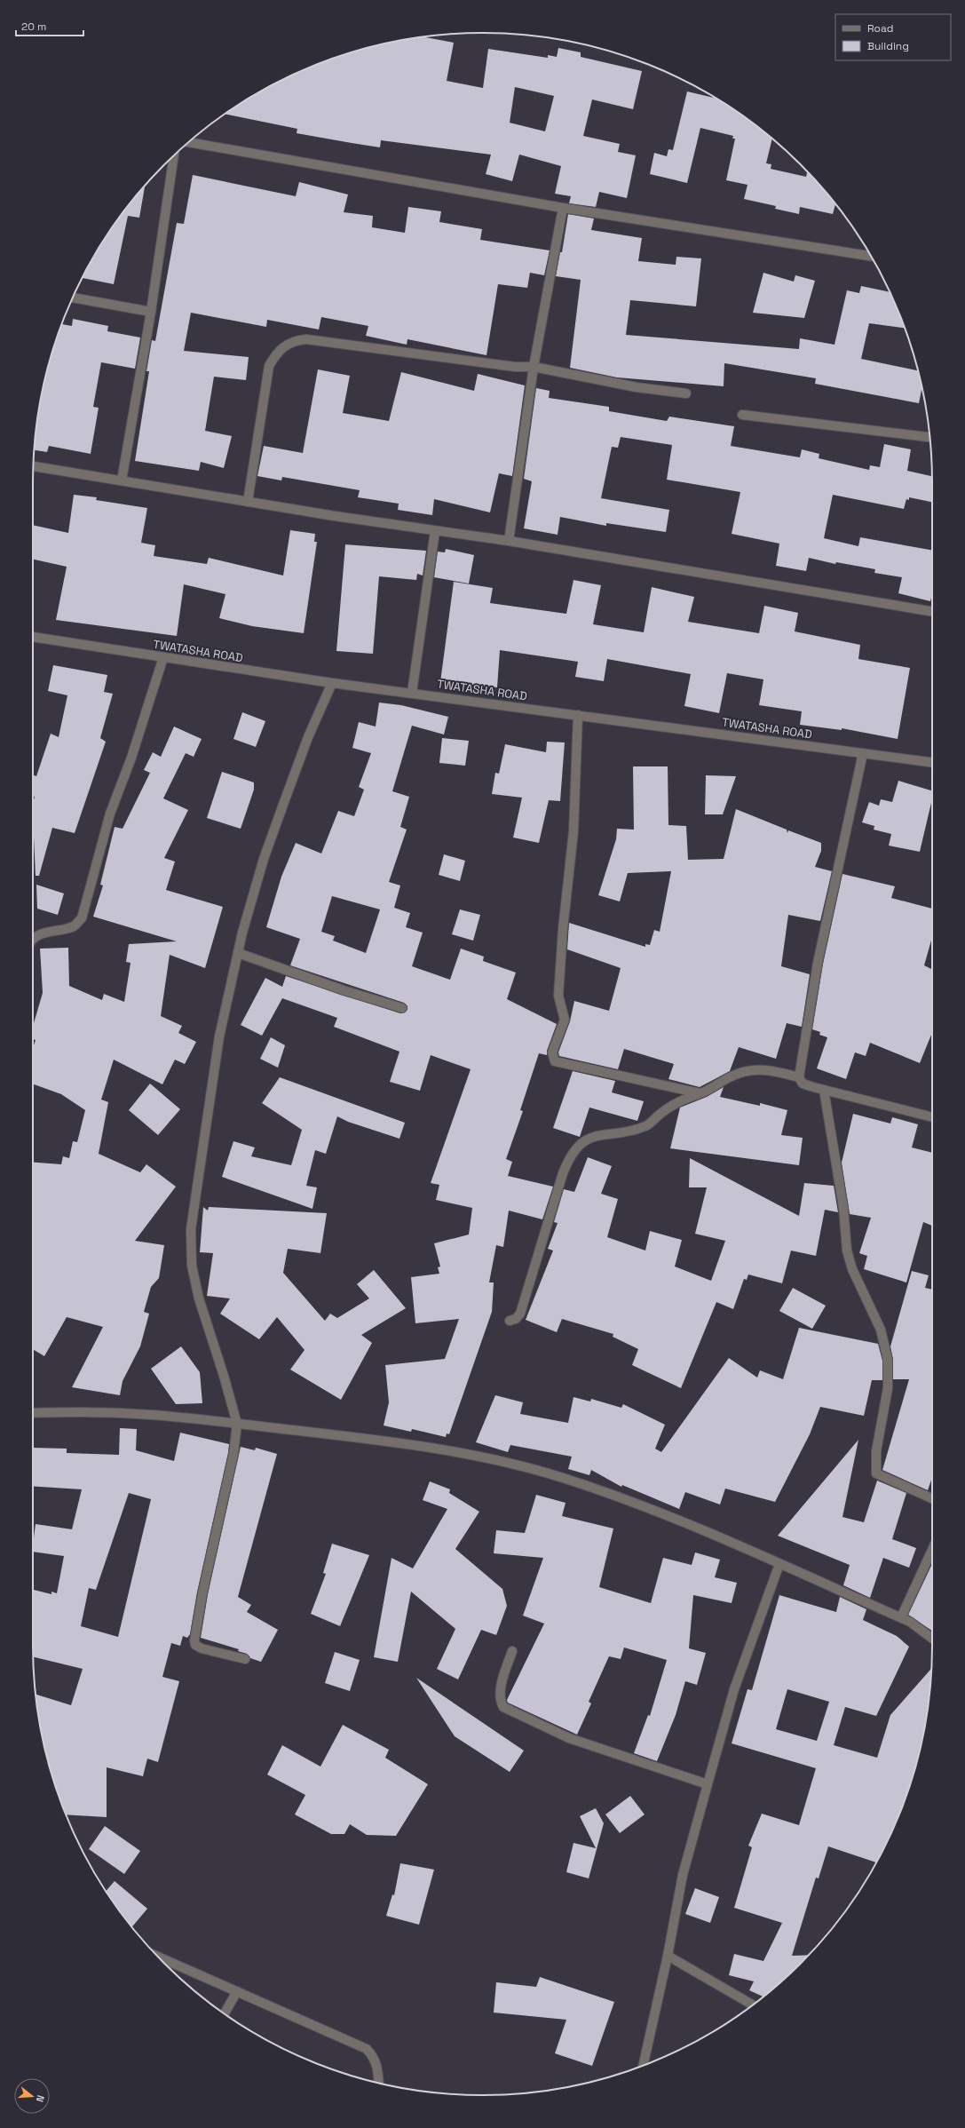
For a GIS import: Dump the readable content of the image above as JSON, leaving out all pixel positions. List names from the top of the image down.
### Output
{
  "streets": {
    "street": ["TWATASHA ROAD"]
  },
  "legend": ["Road", "Building"],
  "scale_bar": "20 m",
  "north": "right"
}
